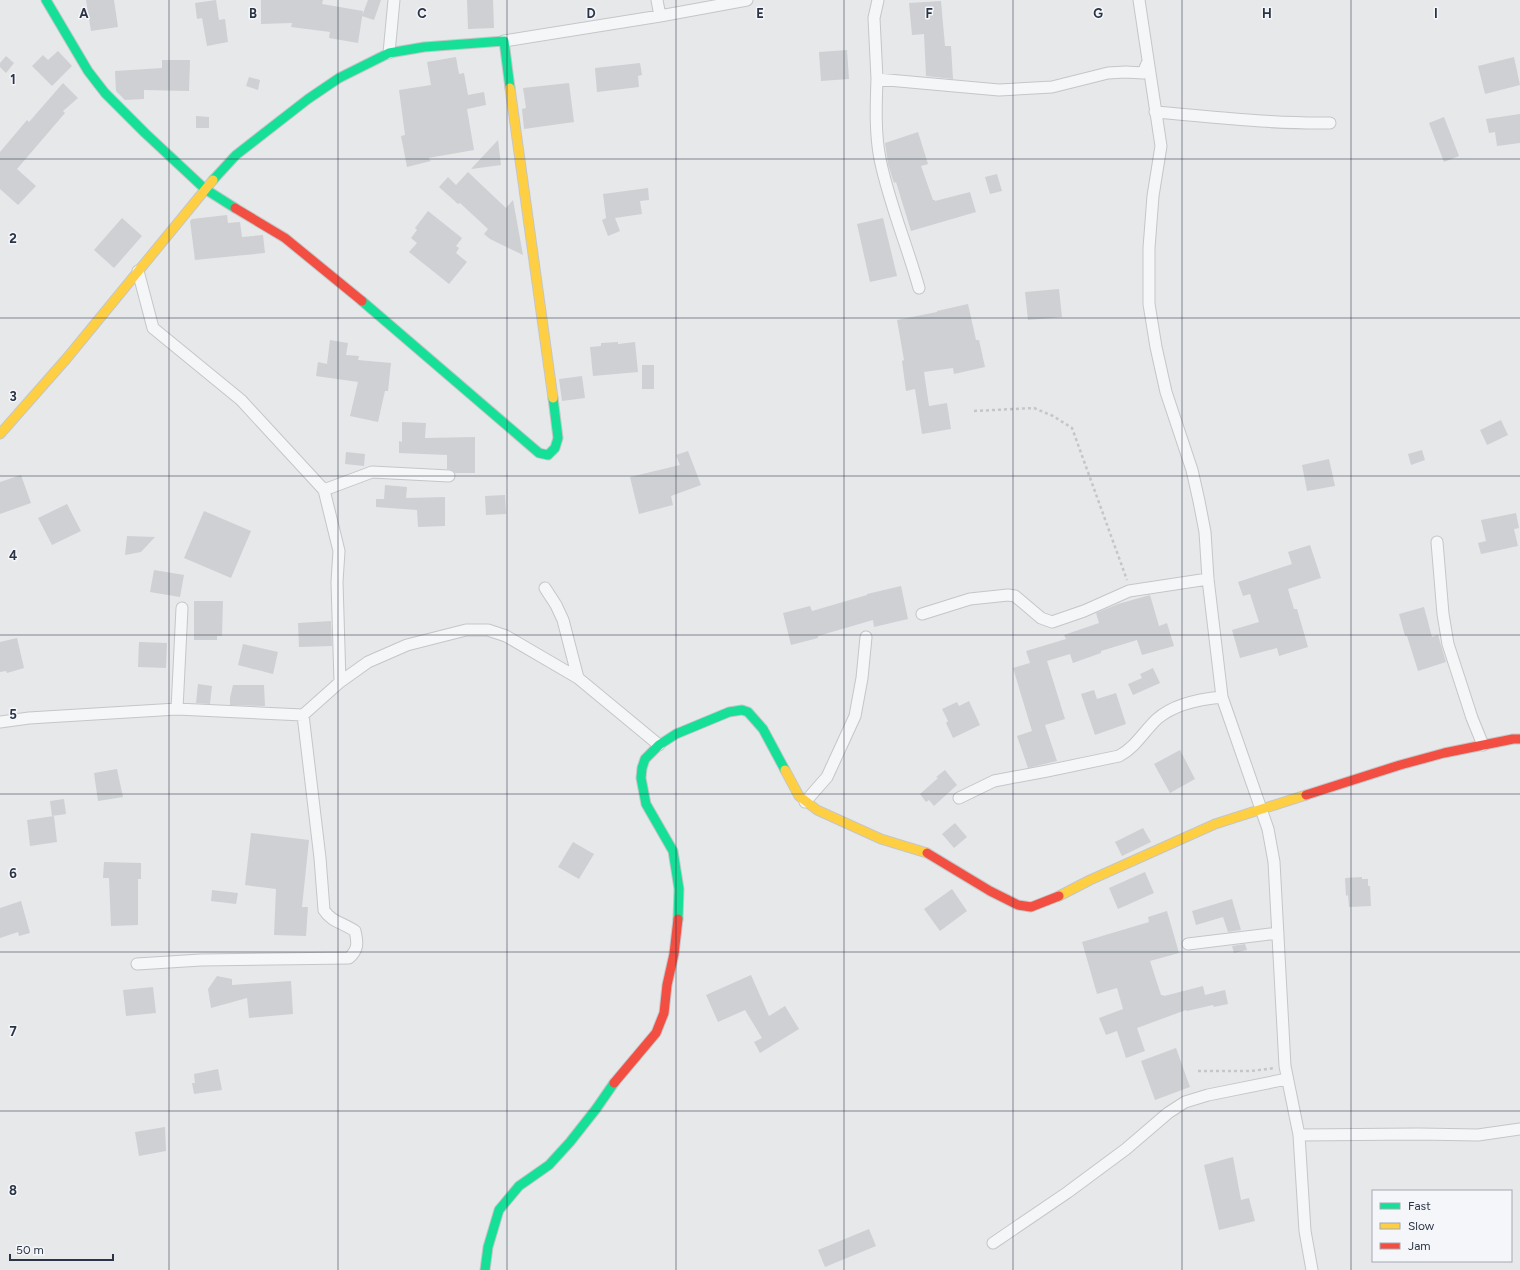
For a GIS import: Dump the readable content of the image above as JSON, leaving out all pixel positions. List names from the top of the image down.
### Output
{
  "legend": ["Fast", "Slow", "Jam"],
  "scale_bar": "50 m",
  "grid": {
    "columns": [
      "A",
      "B",
      "C",
      "D",
      "E",
      "F",
      "G",
      "H",
      "I"
    ],
    "rows": [
      "1",
      "2",
      "3",
      "4",
      "5",
      "6",
      "7",
      "8"
    ]
  }
}
